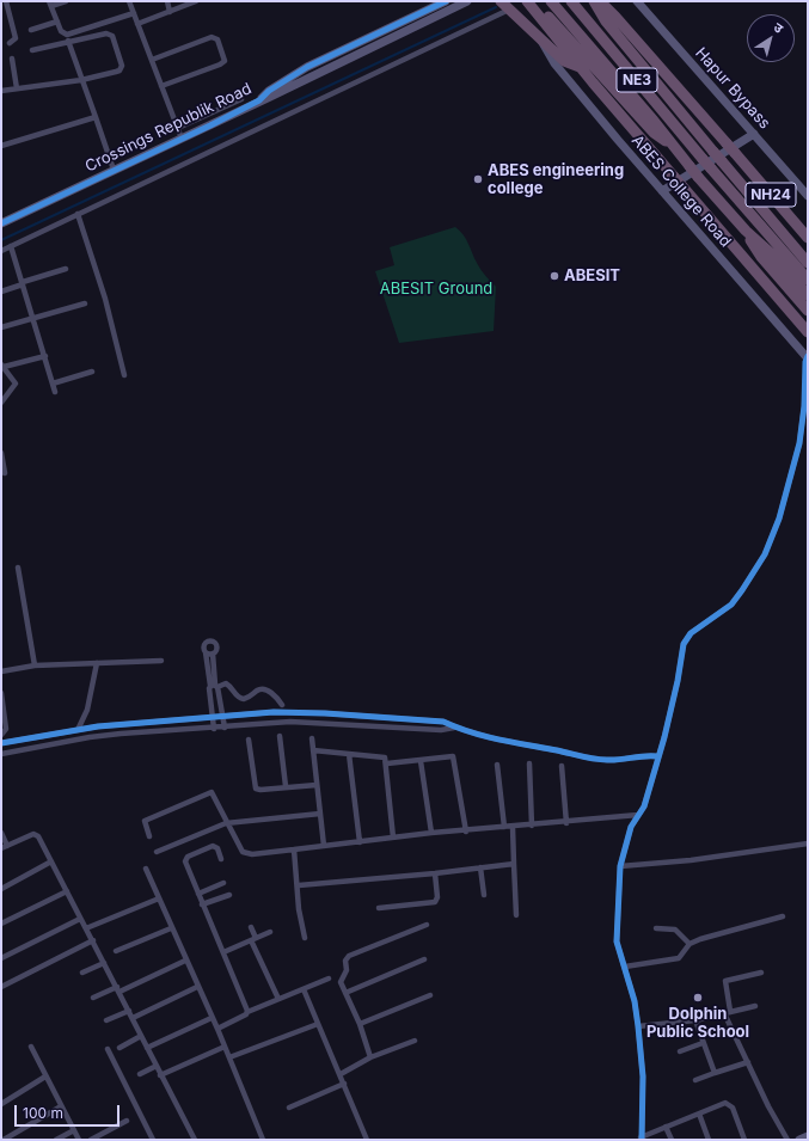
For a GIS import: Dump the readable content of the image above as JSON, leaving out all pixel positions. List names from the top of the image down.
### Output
{
  "streets": {
    "highway": ["NE3", "NH24"],
    "street": ["Hapur Bypass", "Crossings Republik Road", "ABES College Road"]
  },
  "parks": ["ABESIT Ground"],
  "places": ["ABES engineering college", "ABESIT", "Dolphin Public School"],
  "scale_bar": "100 m",
  "north": "top right"
}
